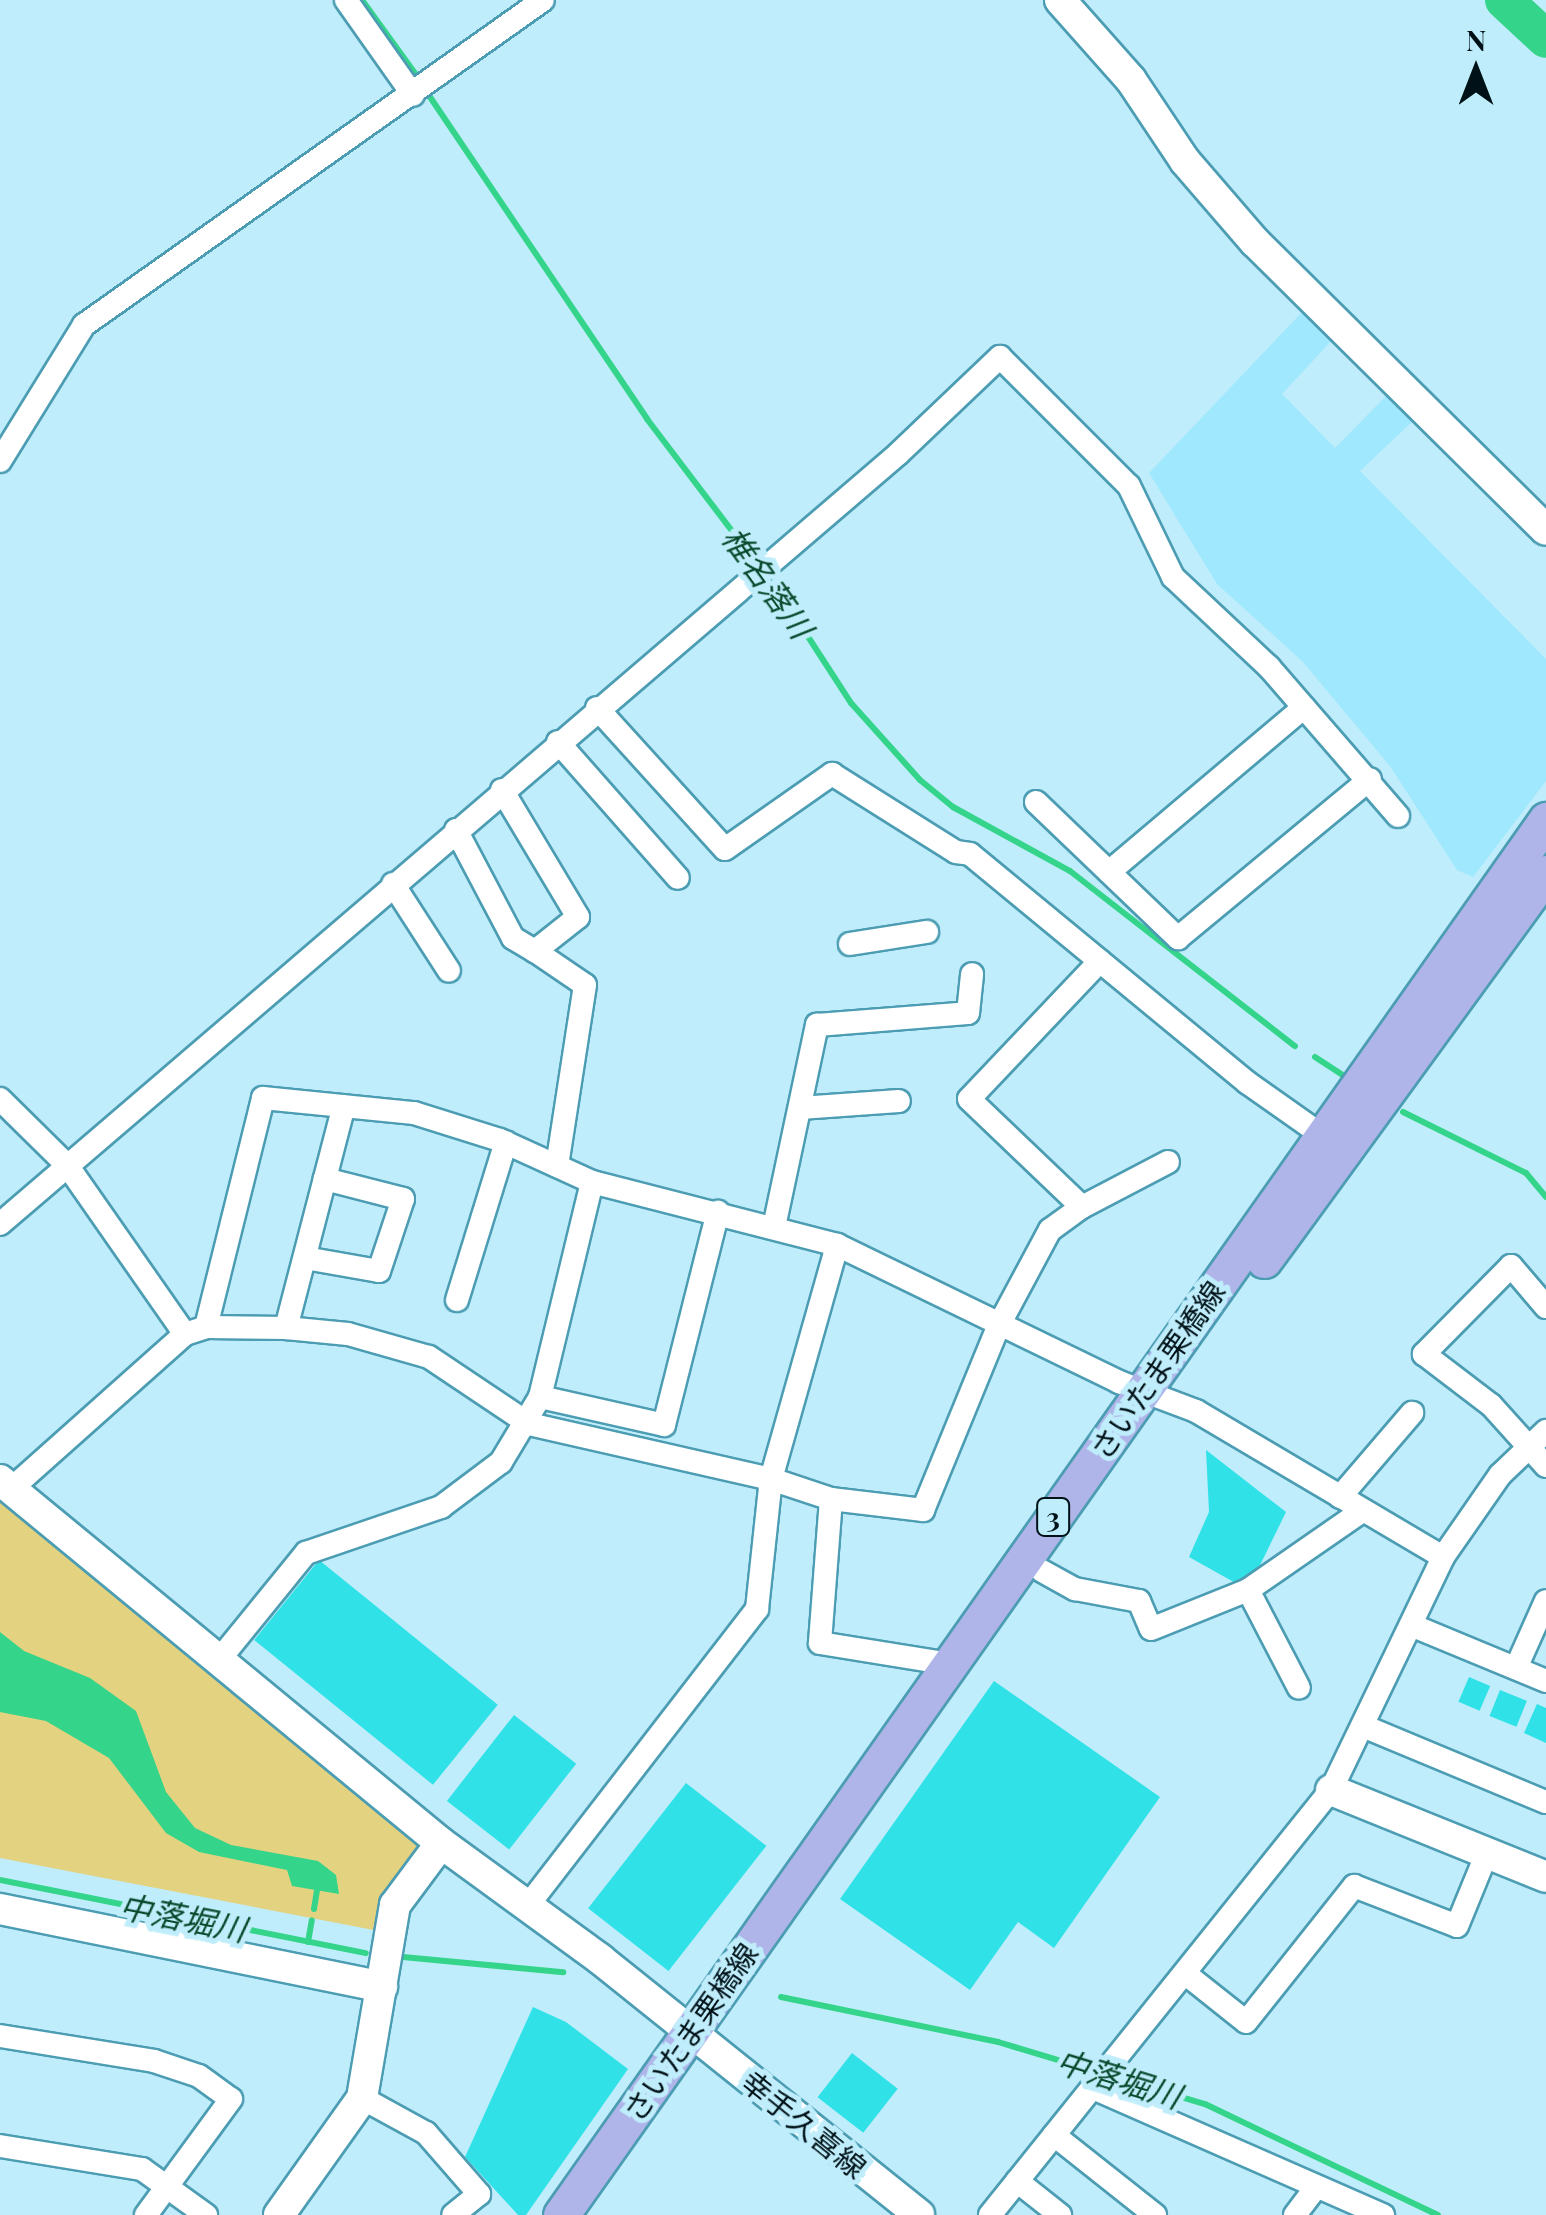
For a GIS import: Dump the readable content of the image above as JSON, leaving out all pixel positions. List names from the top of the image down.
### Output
{
  "streets": {
    "main road": ["さいたま栗橋線", "3"],
    "street": ["幸手久喜線"]
  },
  "crossings": [
    ["さいたま栗橋線", "幸手久喜線"]
  ],
  "water": ["椎名落川", "中落堀川"],
  "north": "top"
}
